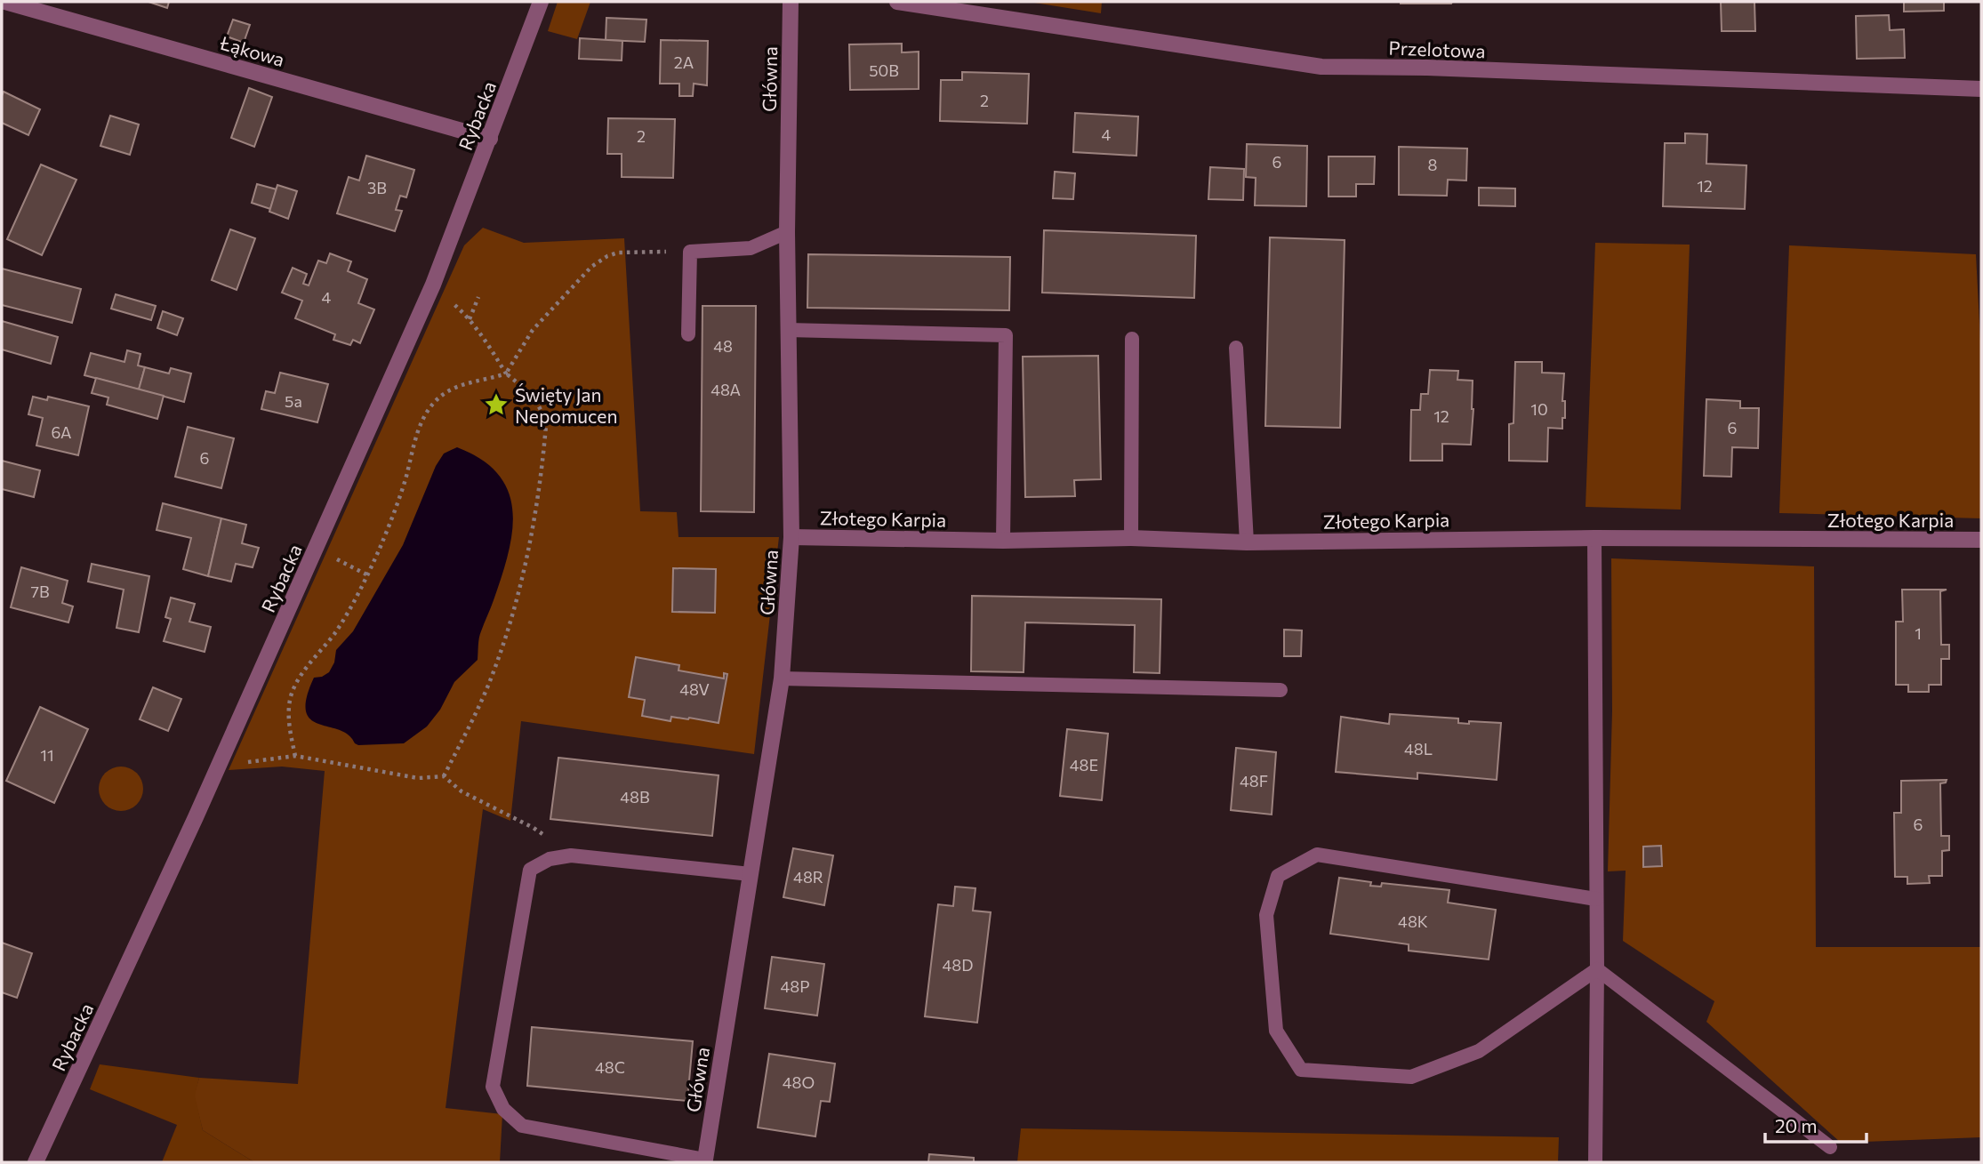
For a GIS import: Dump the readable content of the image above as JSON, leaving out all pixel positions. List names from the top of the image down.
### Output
{
  "streets": {
    "street": [
      "Przelotowa",
      "Łąkowa",
      "Główna",
      "Rybacka",
      "Złotego Karpia"
    ]
  },
  "crossings": [
    ["Łąkowa", "Rybacka"],
    ["Główna", "Złotego Karpia"]
  ],
  "places": {
    "place": ["Święty Jan Nepomucen"]
  },
  "house_numbers": [
    "2A",
    "50B",
    "2",
    "4",
    "2",
    "6",
    "8",
    "12",
    "3B",
    "4",
    "48",
    "48A",
    "5a",
    "10",
    "12",
    "6",
    "6A",
    "6",
    "7B",
    "1",
    "48V",
    "48L",
    "11",
    "48E",
    "48F",
    "48B",
    "6",
    "48R",
    "48K",
    "48D",
    "48P",
    "48C",
    "48O"
  ],
  "scale_bar": "20 m"
}
